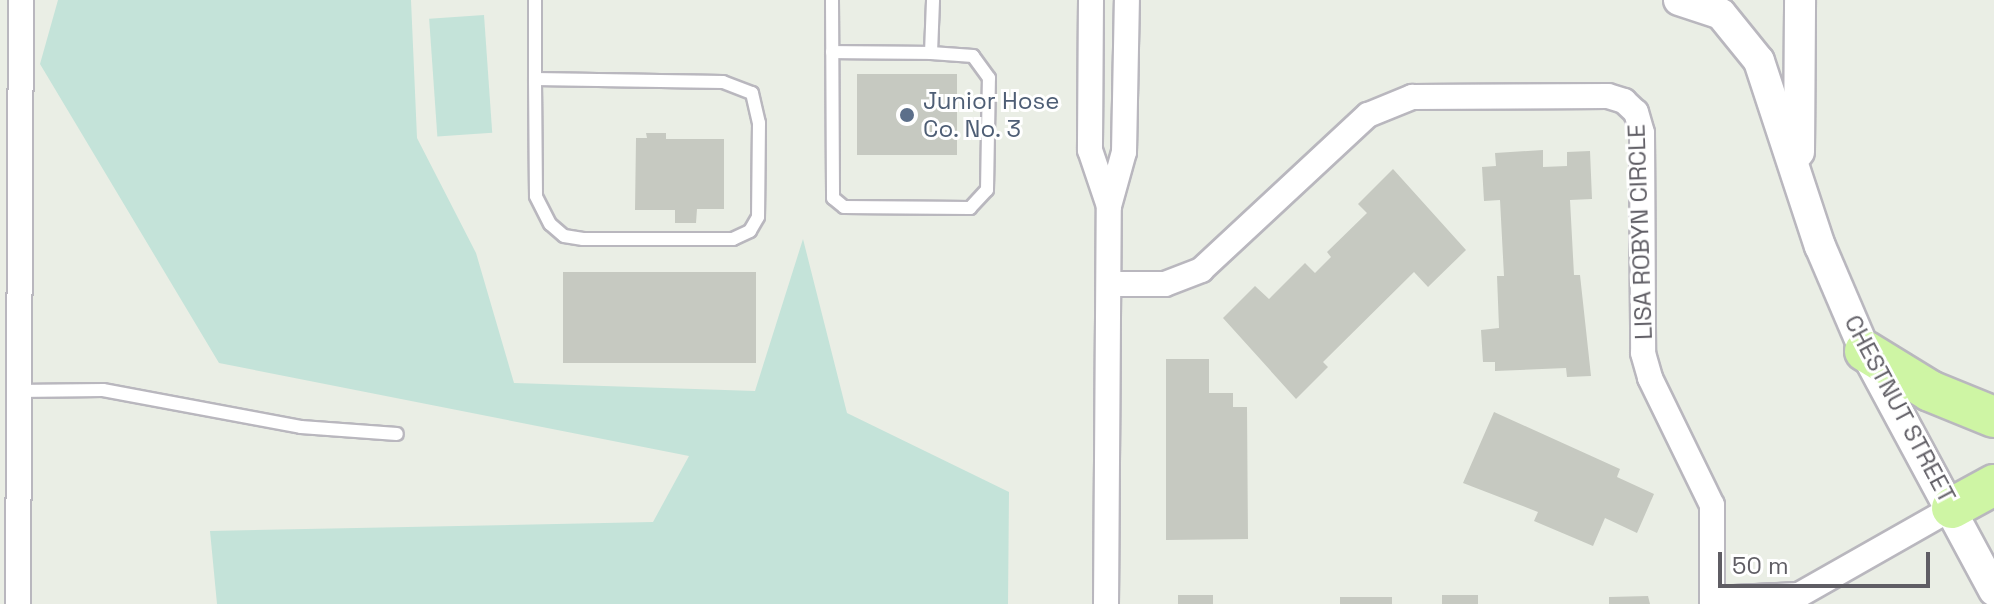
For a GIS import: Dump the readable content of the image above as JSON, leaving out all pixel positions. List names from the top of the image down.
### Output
{
  "streets": {
    "street": ["LISA ROBYN CIRCLE", "CHESTNUT STREET"]
  },
  "crossings": [
    ["LISA ROBYN CIRCLE", "CHESTNUT STREET"]
  ],
  "places": ["Junior Hose Co. No. 3"],
  "scale_bar": "50 m"
}
